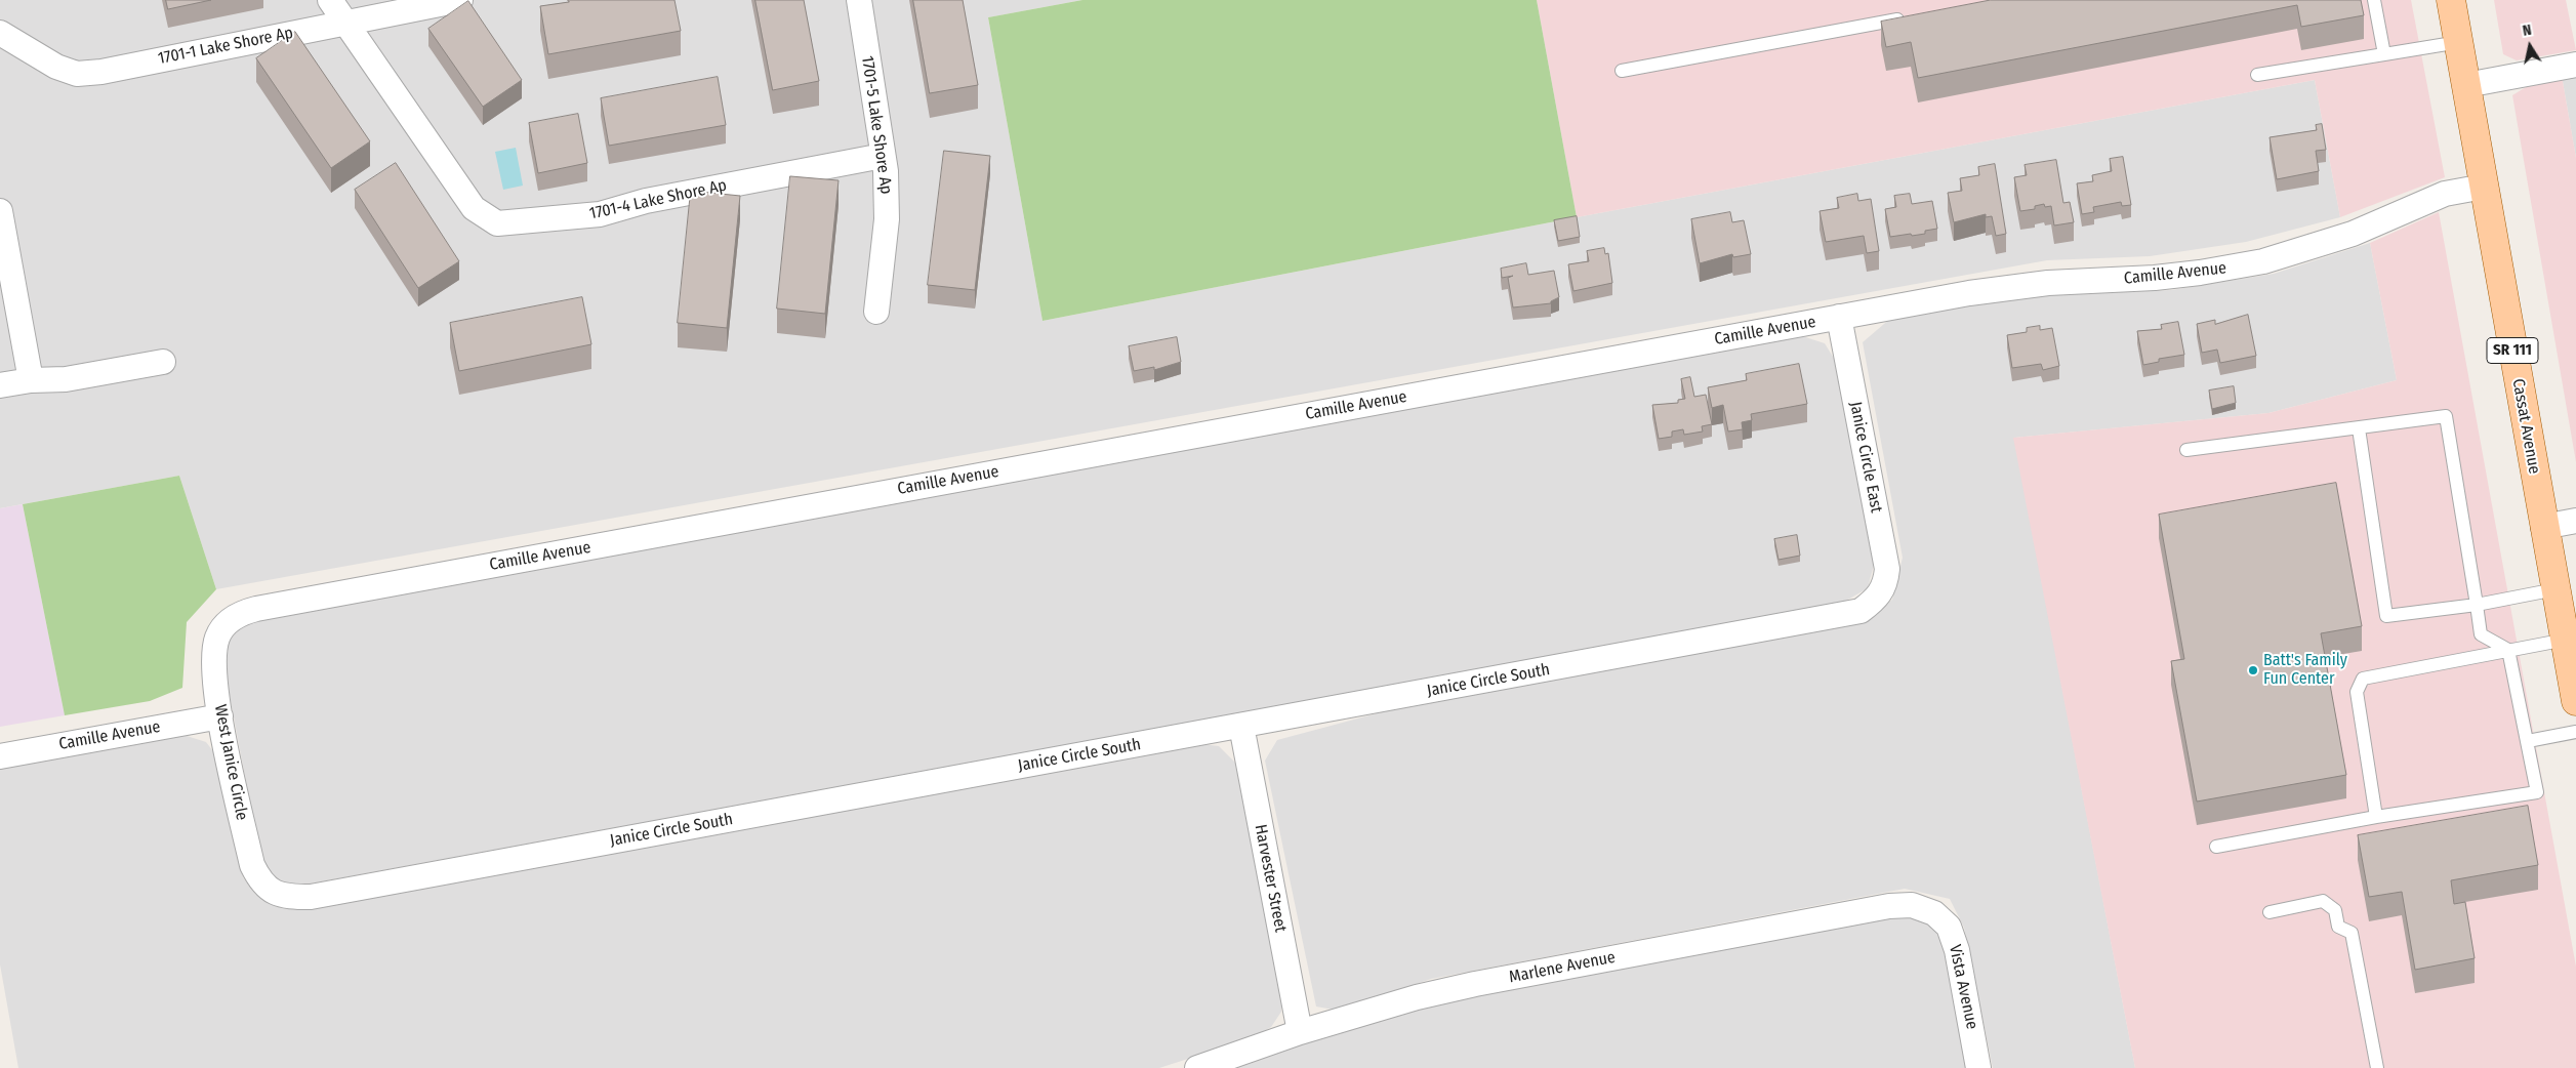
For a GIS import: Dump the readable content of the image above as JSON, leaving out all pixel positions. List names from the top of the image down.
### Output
{
  "streets": {
    "main road": ["SR 111", "Cassat Avenue"],
    "street": [
      "1701-1 Lake Shore Ap",
      "1701-5 Lake Shore Ap",
      "1701-4 Lake Shore Ap",
      "Camille Avenue",
      "Janice Circle East",
      "Janice Circle South",
      "West Janice Circle",
      "Harvester Street",
      "Marlene Avenue",
      "Vista Avenue"
    ]
  },
  "crossings": [
    ["1701-1 Lake Shore Ap", "1701-4 Lake Shore Ap"],
    ["1701-5 Lake Shore Ap", "1701-4 Lake Shore Ap"],
    ["Camille Avenue", "Cassat Avenue"],
    ["Camille Avenue", "Janice Circle East"],
    ["Camille Avenue", "West Janice Circle"],
    ["Janice Circle East", "Janice Circle South"],
    ["Janice Circle South", "West Janice Circle"],
    ["Janice Circle South", "Harvester Street"],
    ["Harvester Street", "Marlene Avenue"],
    ["Marlene Avenue", "Vista Avenue"]
  ],
  "places": ["Batt's Family Fun Center"],
  "north": "top"
}
